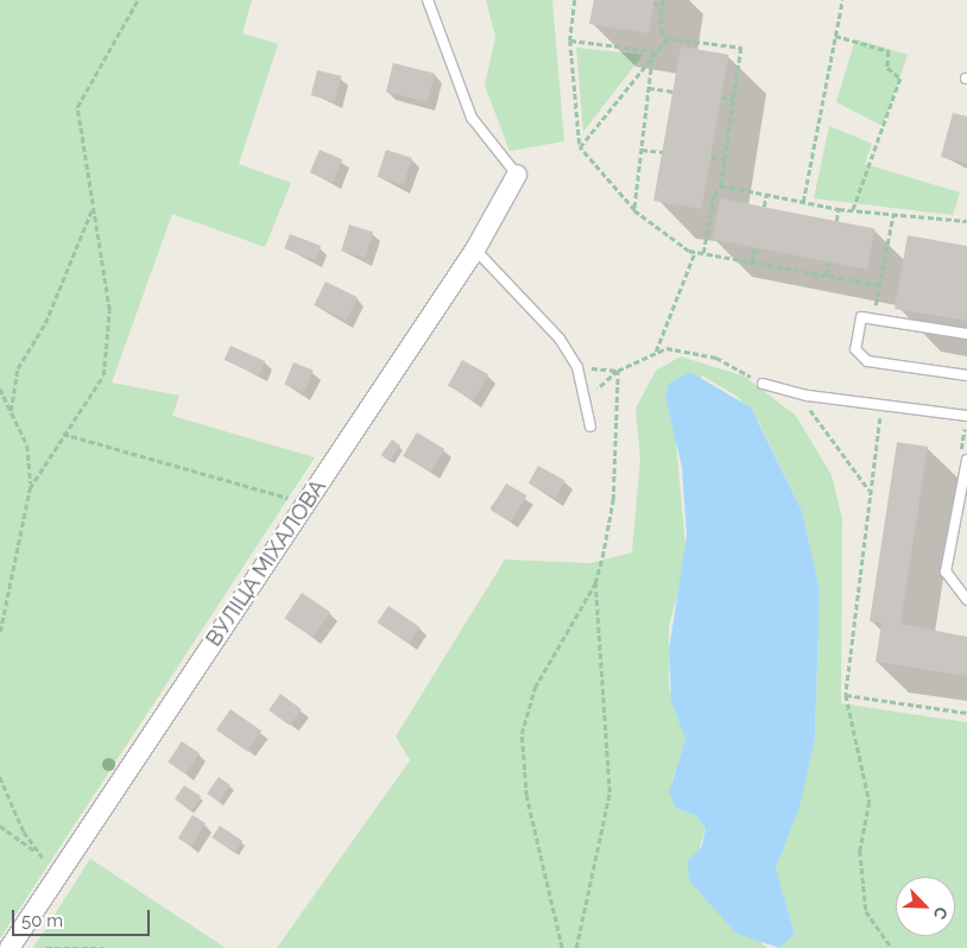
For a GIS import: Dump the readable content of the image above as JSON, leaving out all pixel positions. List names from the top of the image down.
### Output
{
  "streets": {
    "street": ["ВУЛІЦА МІХАЛОВА"]
  },
  "scale_bar": "50 m",
  "north": "bottom right"
}
